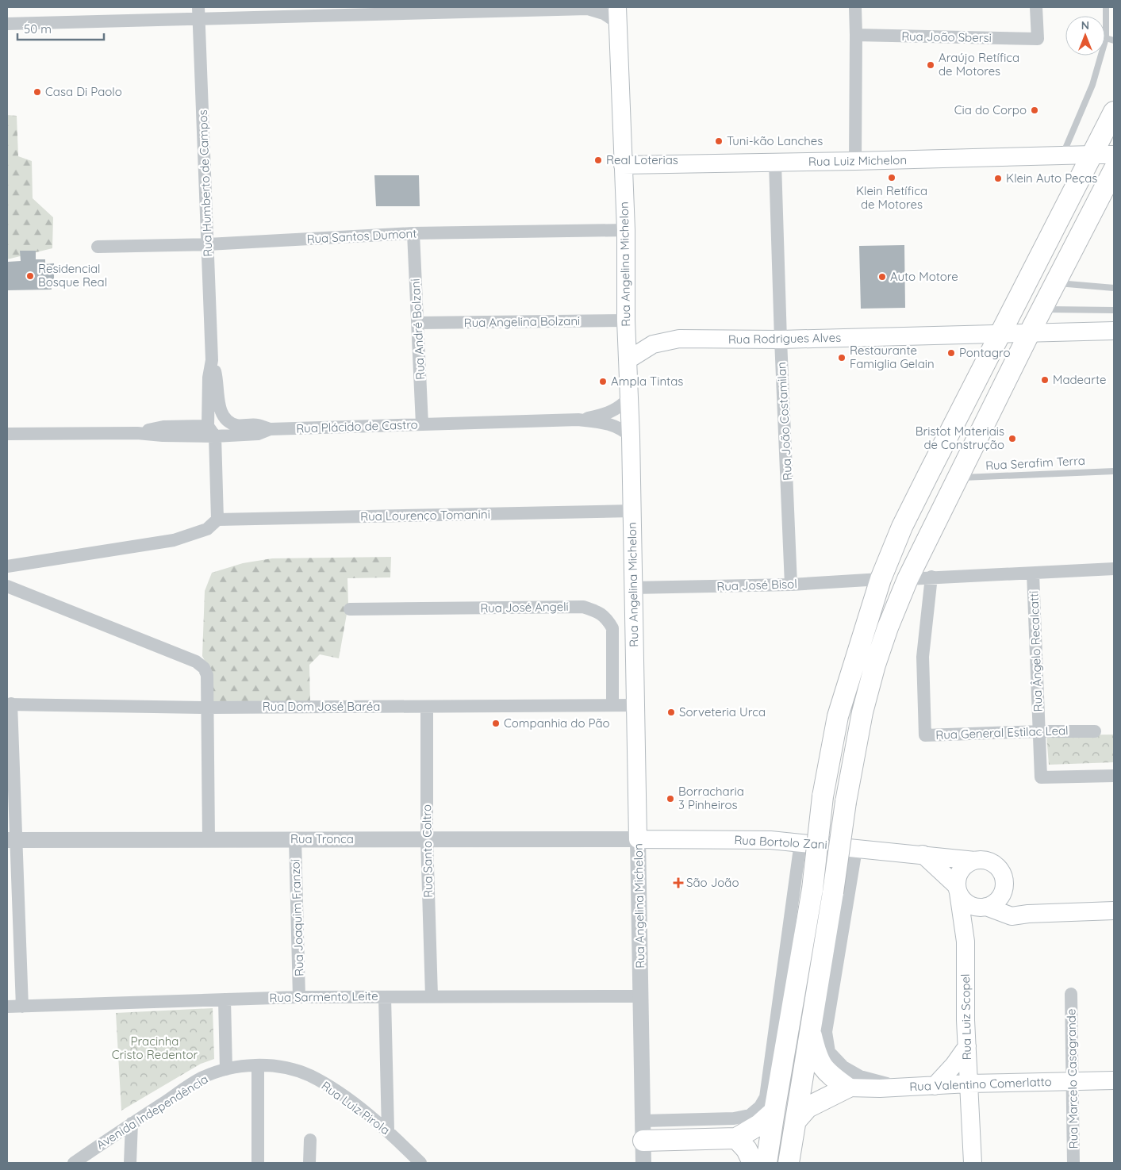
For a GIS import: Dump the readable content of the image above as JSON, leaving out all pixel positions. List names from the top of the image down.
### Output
{
  "streets": {
    "main road": [
      "Rua Luiz Michelon",
      "Rua Angelina Michelon",
      "Rua Rodrigues Alves",
      "Rua Bortolo Zani",
      "Rua Luiz Scopel",
      "Rua Valentino Comerlatto"
    ],
    "street": [
      "Rua João Sbersi",
      "Rua Humberto de Campos",
      "Rua Santos Dumont",
      "Rua Angelina Bolzani",
      "Rua André Bolzani",
      "Rua João Costamilan",
      "Rua Plácido de Castro",
      "Rua Lourenço Tomanini",
      "Rua José Bisol",
      "Rua José Angeli",
      "Rua Ângelo Recalcatti",
      "Rua Dom José Baréa",
      "Rua General Estilac Leal",
      "Rua Tronca",
      "Rua Santo Coltro",
      "Rua Joaquim Franzoi",
      "Rua Sarmento Leite",
      "Rua Marcelo Casagrande",
      "Rua Luiz Pirola",
      "Avenida Independência"
    ],
    "lane": ["Rua Serafim Terra"]
  },
  "crossings": [
    ["Rua Luiz Michelon", "Rua Angelina Michelon"],
    ["Rua Luiz Michelon", "Rua João Costamilan"],
    ["Rua Humberto de Campos", "Rua Santos Dumont"],
    ["Rua Humberto de Campos", "Rua Plácido de Castro"],
    ["Rua Humberto de Campos", "Rua Lourenço Tomanini"],
    ["Rua Santos Dumont", "Rua Angelina Michelon"],
    ["Rua Santos Dumont", "Rua André Bolzani"],
    ["Rua Angelina Michelon", "Rua Angelina Bolzani"],
    ["Rua Angelina Michelon", "Rua Rodrigues Alves"],
    ["Rua Angelina Michelon", "Rua Plácido de Castro"],
    ["Rua Angelina Michelon", "Rua Lourenço Tomanini"],
    ["Rua Angelina Michelon", "Rua José Bisol"],
    ["Rua Angelina Michelon", "Rua Dom José Baréa"],
    ["Rua Angelina Michelon", "Rua Tronca"],
    ["Rua Angelina Michelon", "Rua Bortolo Zani"],
    ["Rua Angelina Michelon", "Rua Sarmento Leite"],
    ["Rua Angelina Bolzani", "Rua André Bolzani"],
    ["Rua André Bolzani", "Rua Plácido de Castro"],
    ["Rua Rodrigues Alves", "Rua João Costamilan"],
    ["Rua João Costamilan", "Rua José Bisol"],
    ["Rua José Angeli", "Rua Dom José Baréa"],
    ["Rua Ângelo Recalcatti", "Rua General Estilac Leal"],
    ["Rua Dom José Baréa", "Rua Santo Coltro"],
    ["Rua Tronca", "Rua Bortolo Zani"],
    ["Rua Tronca", "Rua Santo Coltro"],
    ["Rua Tronca", "Rua Joaquim Franzoi"],
    ["Rua Bortolo Zani", "Rua Luiz Scopel"],
    ["Rua Santo Coltro", "Rua Sarmento Leite"],
    ["Rua Joaquim Franzoi", "Rua Sarmento Leite"],
    ["Rua Luiz Scopel", "Rua Valentino Comerlatto"],
    ["Rua Marcelo Casagrande", "Rua Valentino Comerlatto"],
    ["Rua Luiz Pirola", "Avenida Independência"]
  ],
  "parks": ["Pracinha Cristo Redentor"],
  "places": {
    "other": [
      "Araújo Retífica de Motores",
      "Casa Di Paolo",
      "Cia do Corpo",
      "Tuni-kão Lanches",
      "Real Loterias",
      "Klein Retífica de Motores",
      "Klein Auto Peças",
      "Residencial Bosque Real",
      "Auto Motore",
      "Pontagro",
      "Restaurante Famiglia Gelain",
      "Madearte",
      "Ampla Tintas",
      "Bristot Materiais de Construção",
      "Sorveteria Urca",
      "Companhia do Pão",
      "Borracharia 3 Pinheiros"
    ],
    "health": ["São João"]
  },
  "scale_bar": "50 m",
  "north": "top"
}
